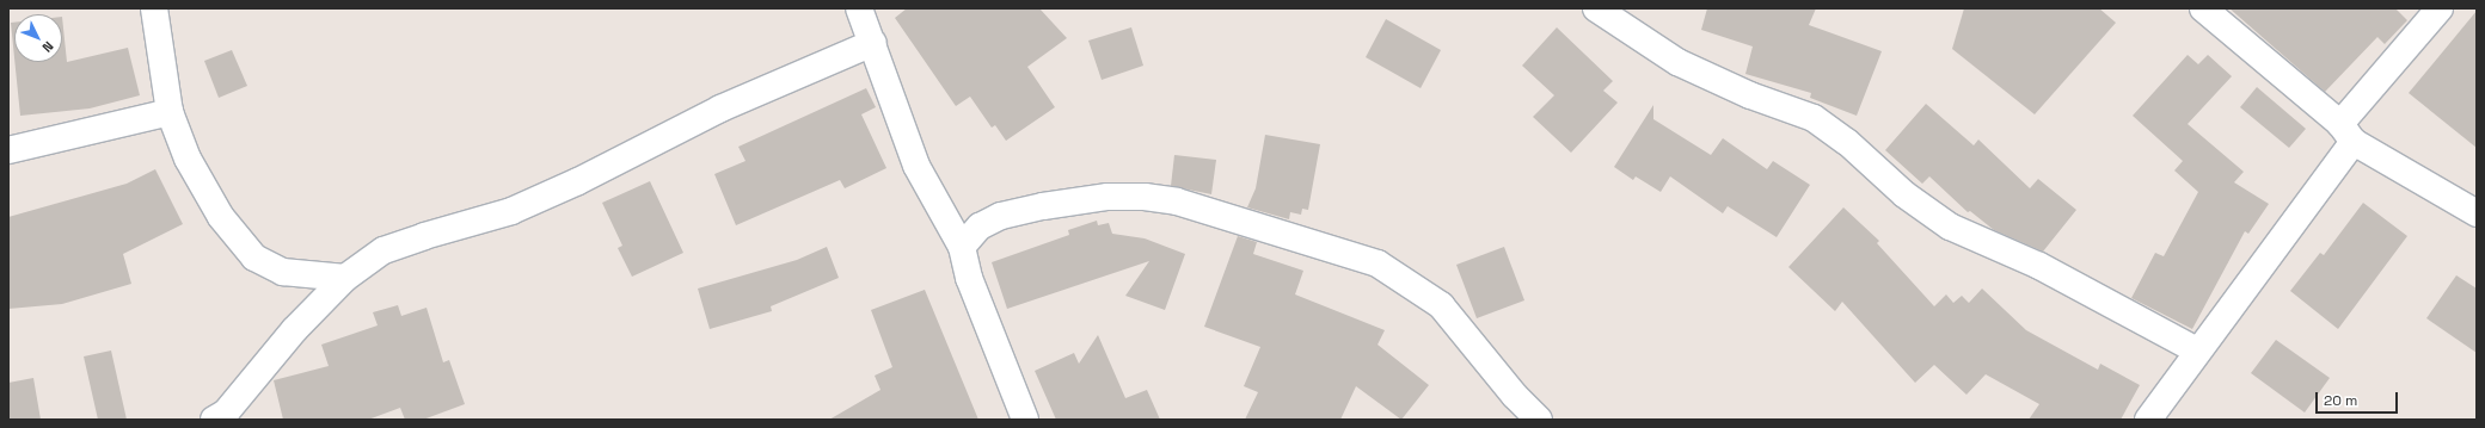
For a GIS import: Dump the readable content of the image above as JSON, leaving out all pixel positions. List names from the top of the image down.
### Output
{
  "scale_bar": "20 m",
  "north": "bottom right"
}
